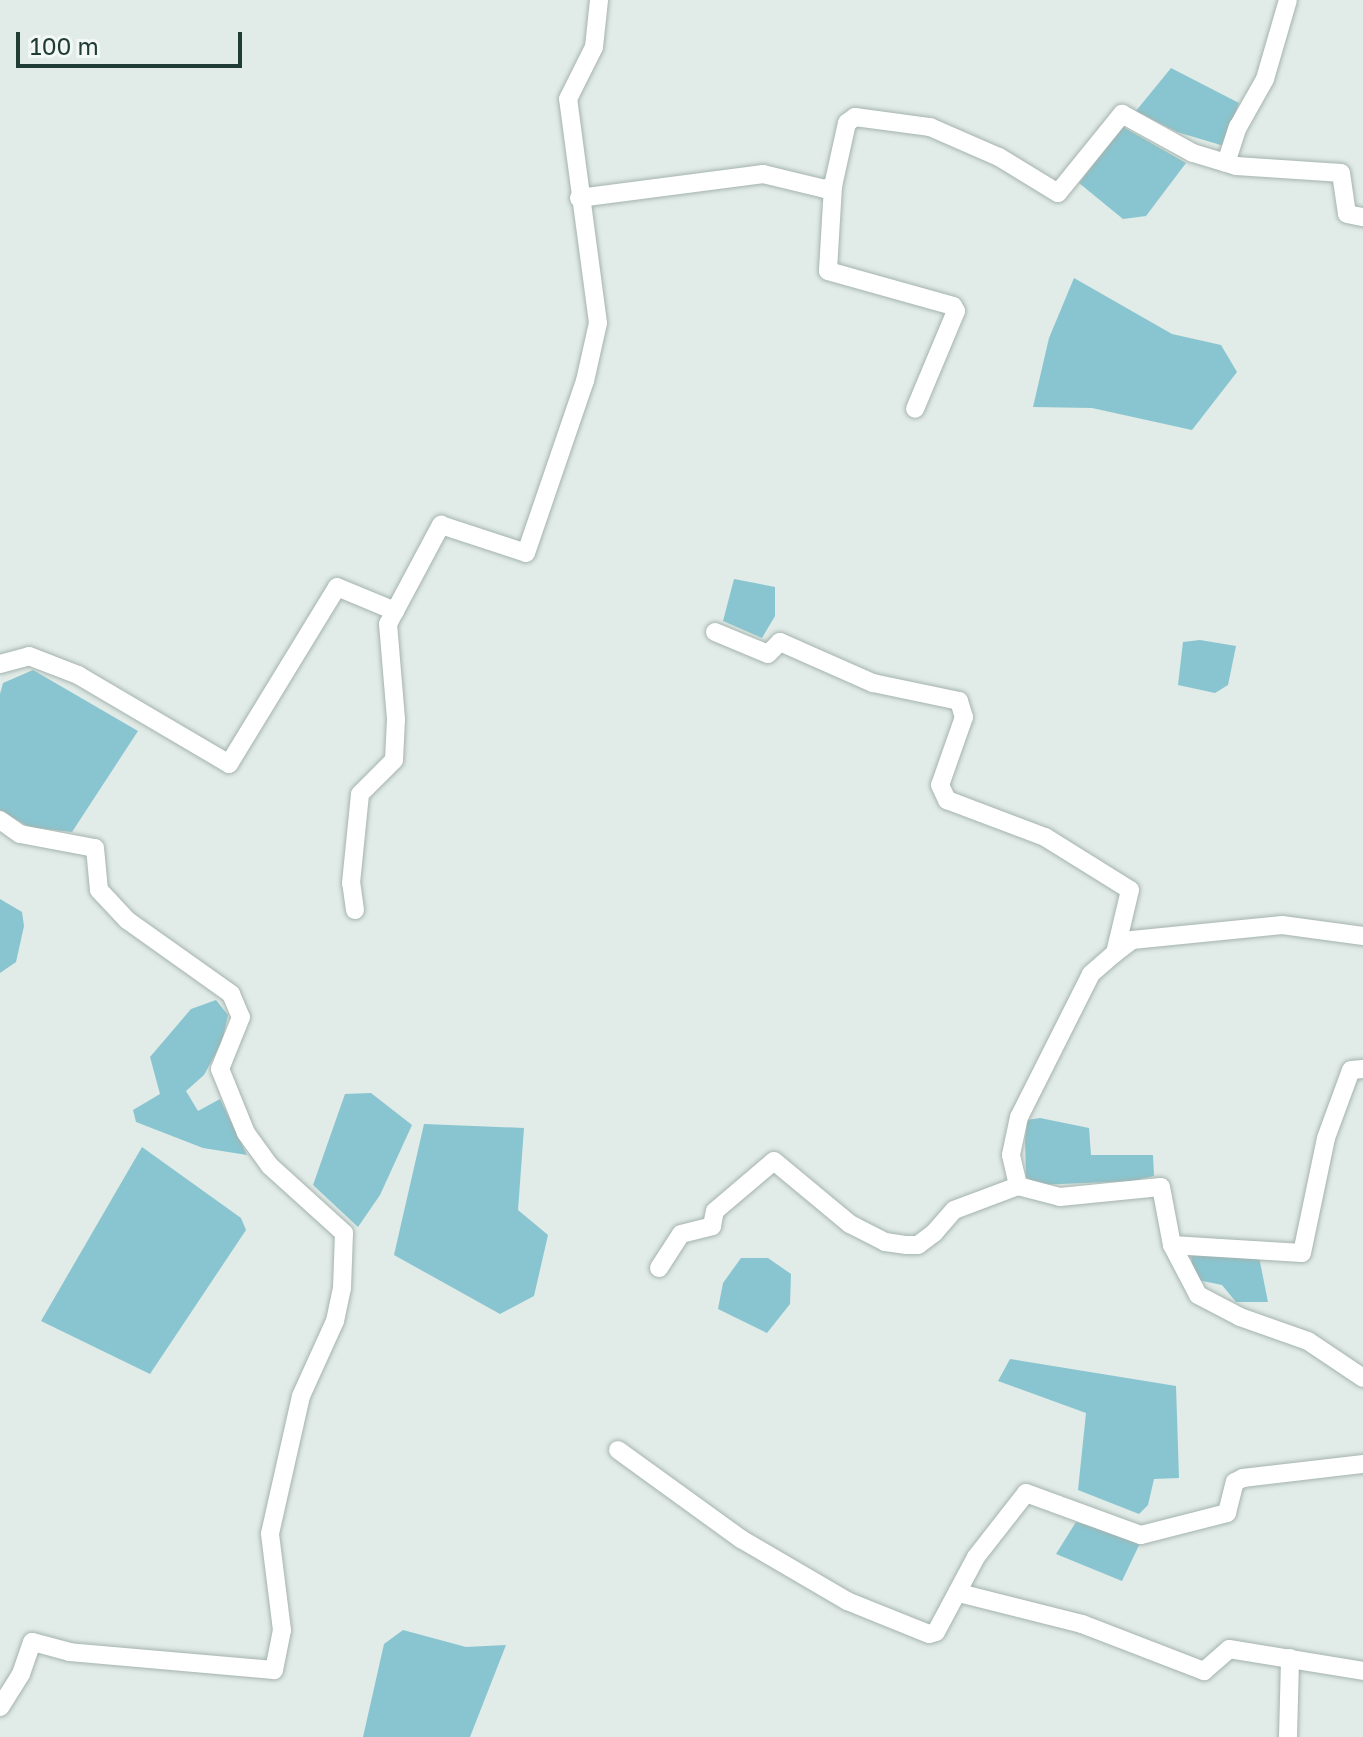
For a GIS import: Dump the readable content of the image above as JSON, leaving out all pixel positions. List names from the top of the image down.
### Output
{
  "scale_bar": "100 m"
}
